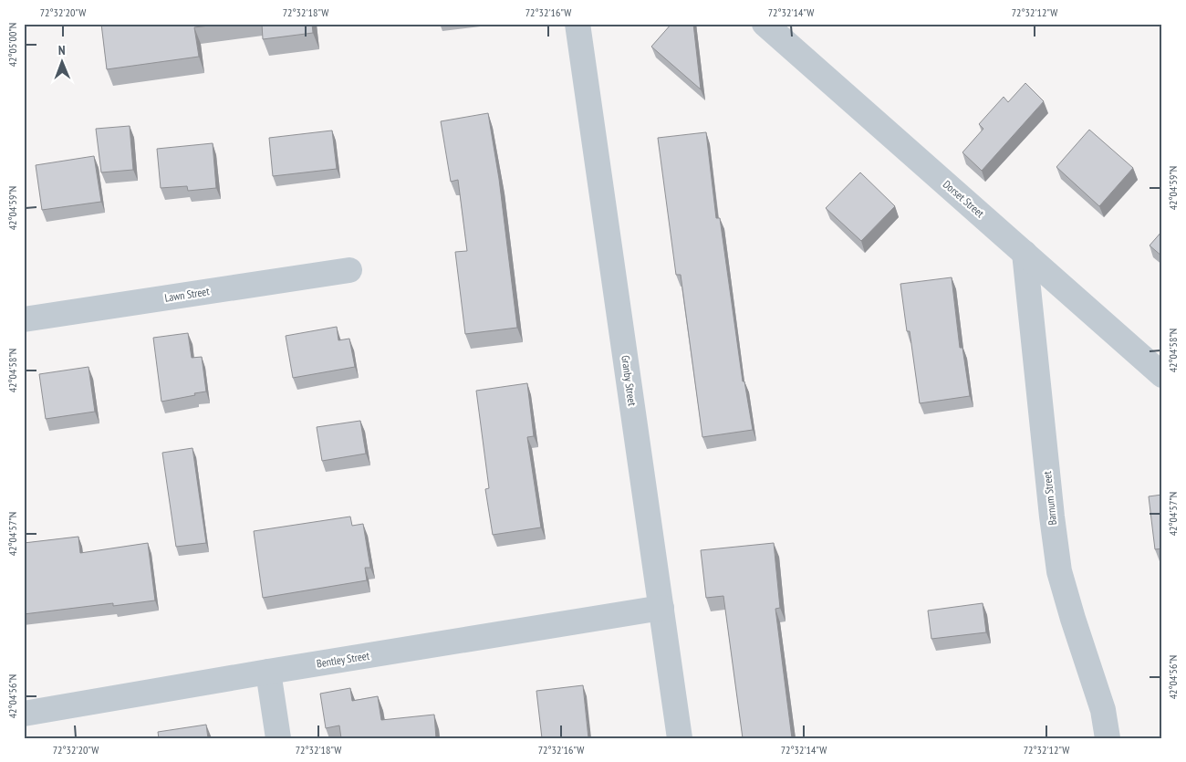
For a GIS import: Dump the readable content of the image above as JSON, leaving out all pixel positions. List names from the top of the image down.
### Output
{
  "streets": {
    "street": [
      "Dorset Street",
      "Lawn Street",
      "Granby Street",
      "Barnum Street",
      "Bentley Street"
    ]
  },
  "crossings": [
    ["Dorset Street", "Barnum Street"],
    ["Granby Street", "Bentley Street"]
  ],
  "north": "top",
  "coordinates": [
    "72°32'20\"W",
    "72°32'18\"W",
    "72°32'16\"W",
    "72°32'14\"W",
    "72°32'12\"W",
    "42°05'00\"N",
    "42°04'59\"N",
    "42°04'58\"N",
    "42°04'57\"N",
    "42°04'56\"N"
  ]
}
